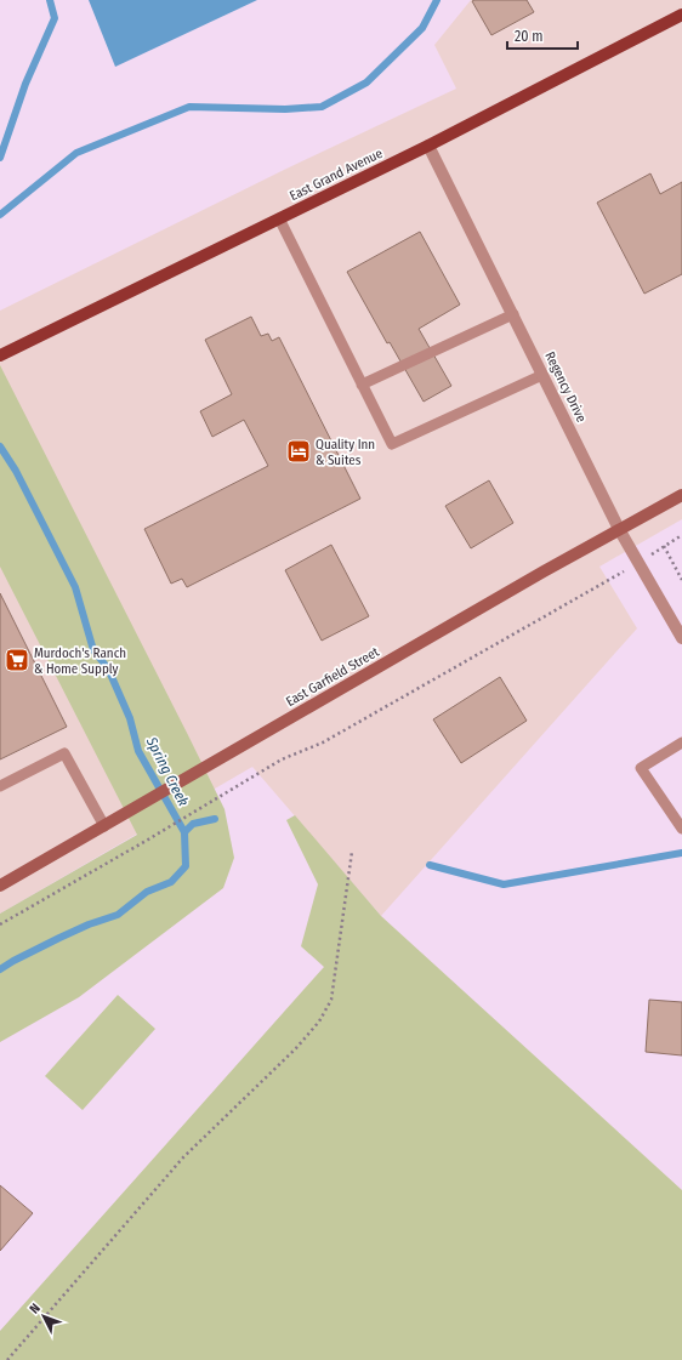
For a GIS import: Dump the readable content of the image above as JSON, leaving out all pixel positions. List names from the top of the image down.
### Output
{
  "streets": {
    "main road": ["East Grand Avenue"],
    "street": ["Regency Drive", "East Garfield Street"]
  },
  "crossings": [
    ["East Grand Avenue", "Regency Drive"],
    ["Regency Drive", "East Garfield Street"]
  ],
  "water": ["Spring Creek"],
  "places": {
    "hotel": ["Quality Inn & Suites"],
    "supermarket": ["Murdoch's Ranch & Home Supply"]
  },
  "scale_bar": "20 m",
  "north": "top left"
}
